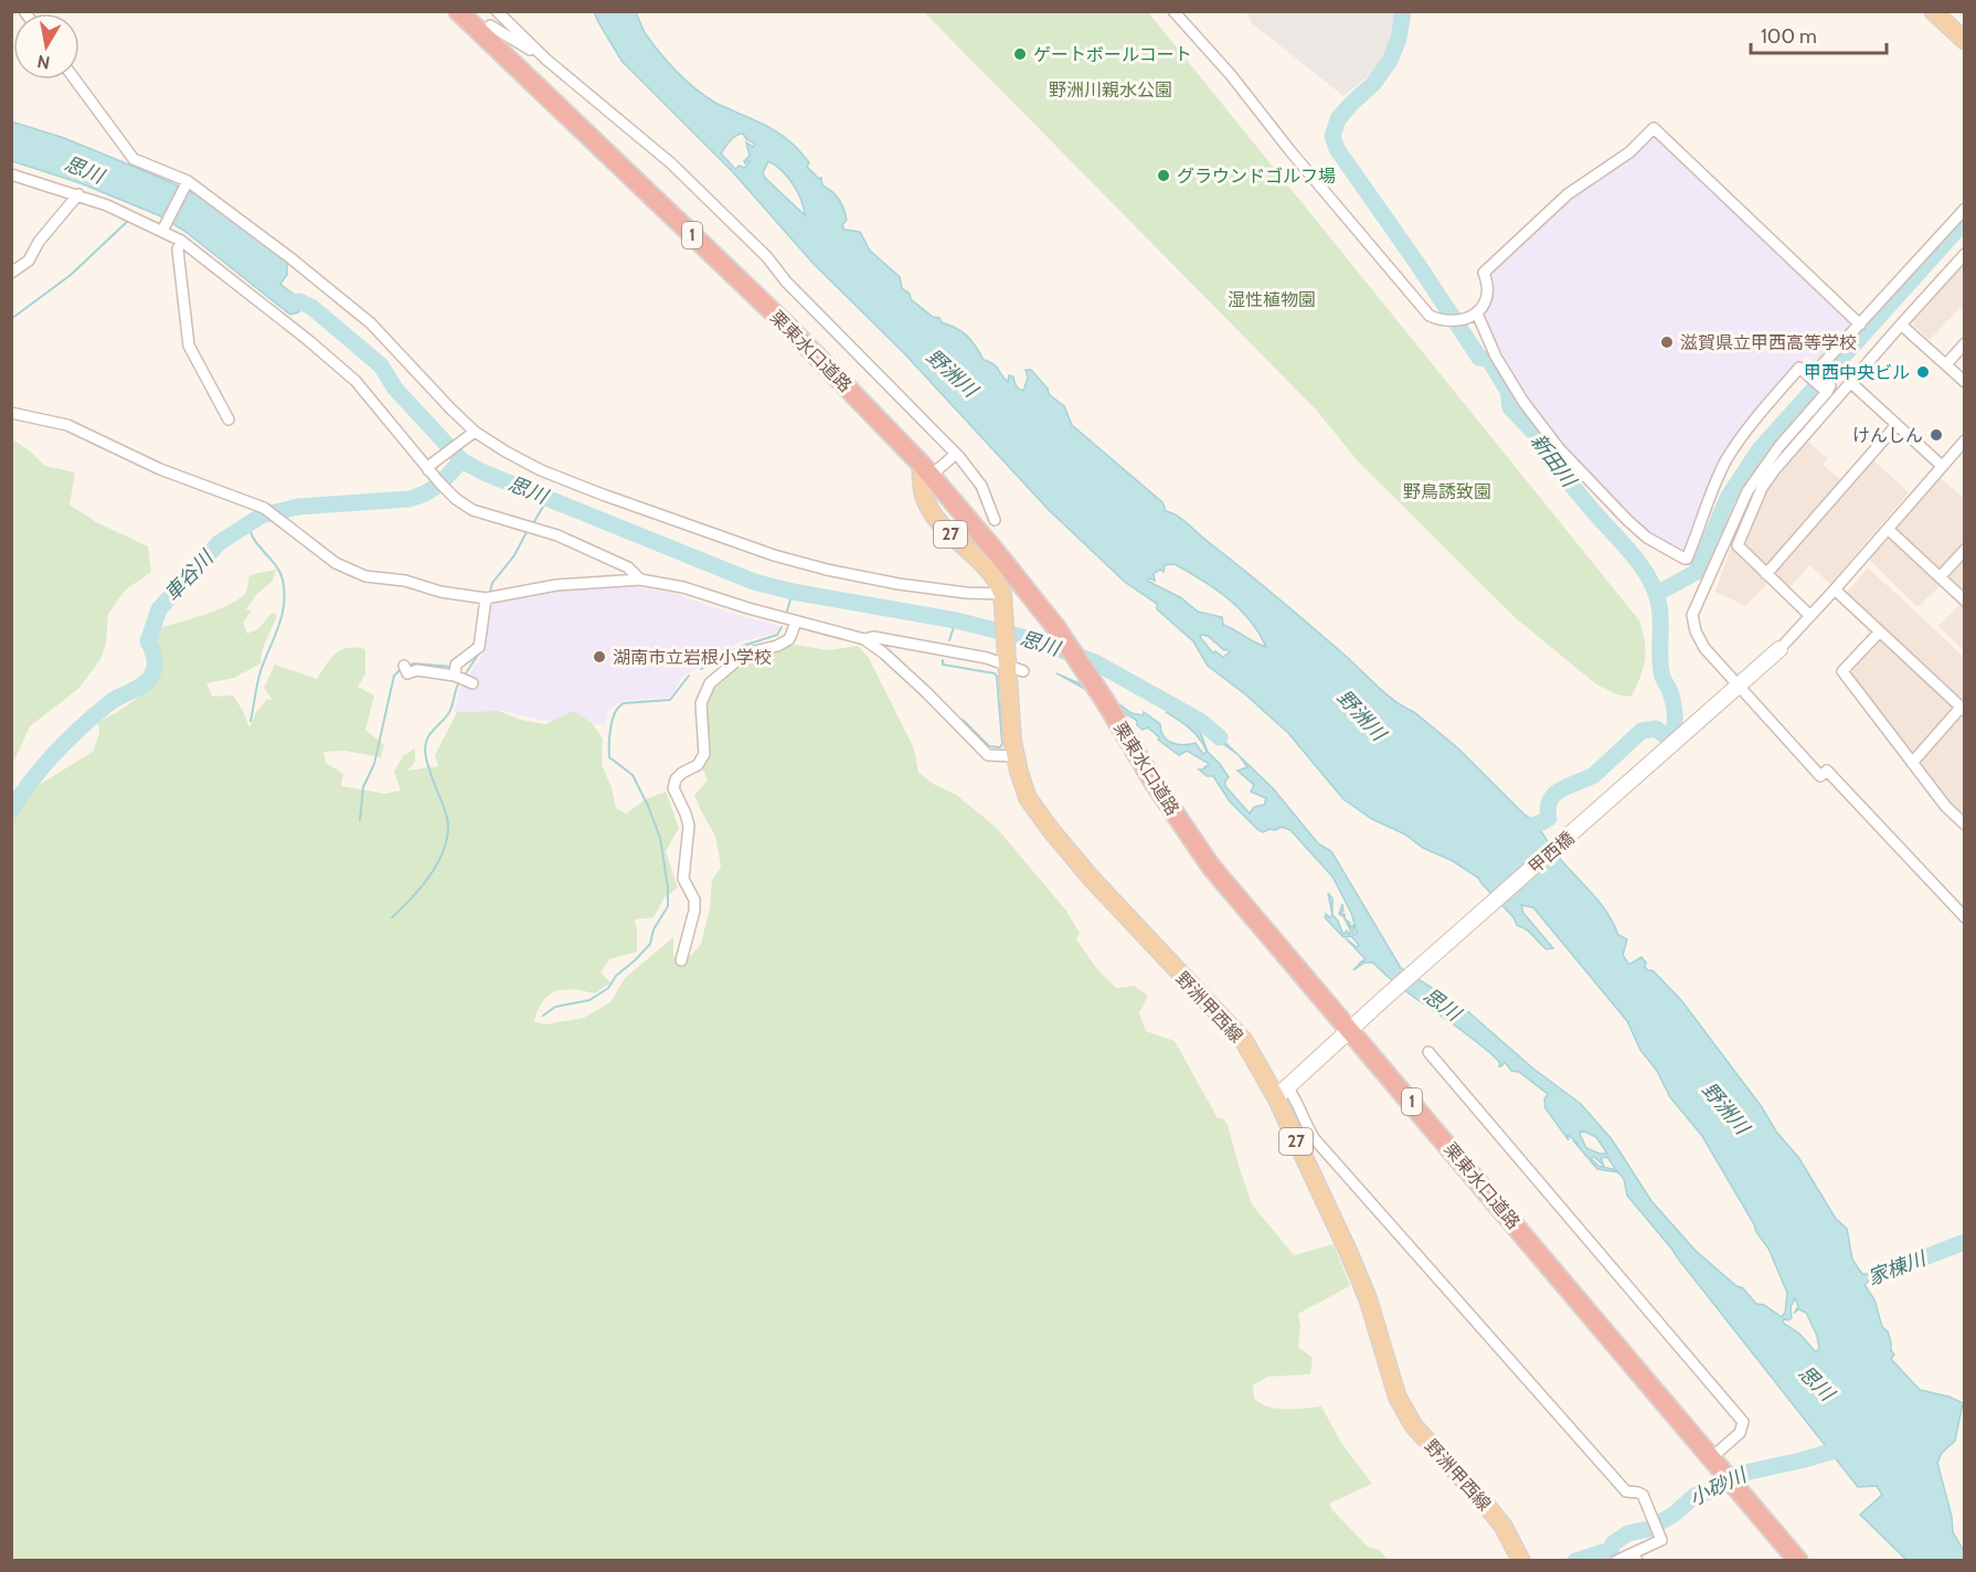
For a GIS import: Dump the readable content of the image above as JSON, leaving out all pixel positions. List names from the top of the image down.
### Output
{
  "streets": {
    "highway": ["1", "栗東水口道路"],
    "main road": ["27", "野洲甲西線"],
    "street": ["甲西橋"]
  },
  "crossings": [
    ["栗東水口道路", "27"],
    ["栗東水口道路", "甲西橋"],
    ["27", "野洲甲西線"],
    ["甲西橋", "野洲甲西線"]
  ],
  "water": [
    "思川",
    "野洲川",
    "新田川",
    "車谷川",
    "家棟川",
    "小砂川"
  ],
  "parks": ["野洲川親水公園", "湿性植物園", "野鳥誘致園"],
  "places": [
    "ゲートボールコート",
    "グラウンドゴルフ場",
    "滋賀県立甲西高等学校",
    "甲西中央ビル",
    "けんしん",
    "湖南市立岩根小学校"
  ],
  "scale_bar": "100 m",
  "north": "bottom"
}
